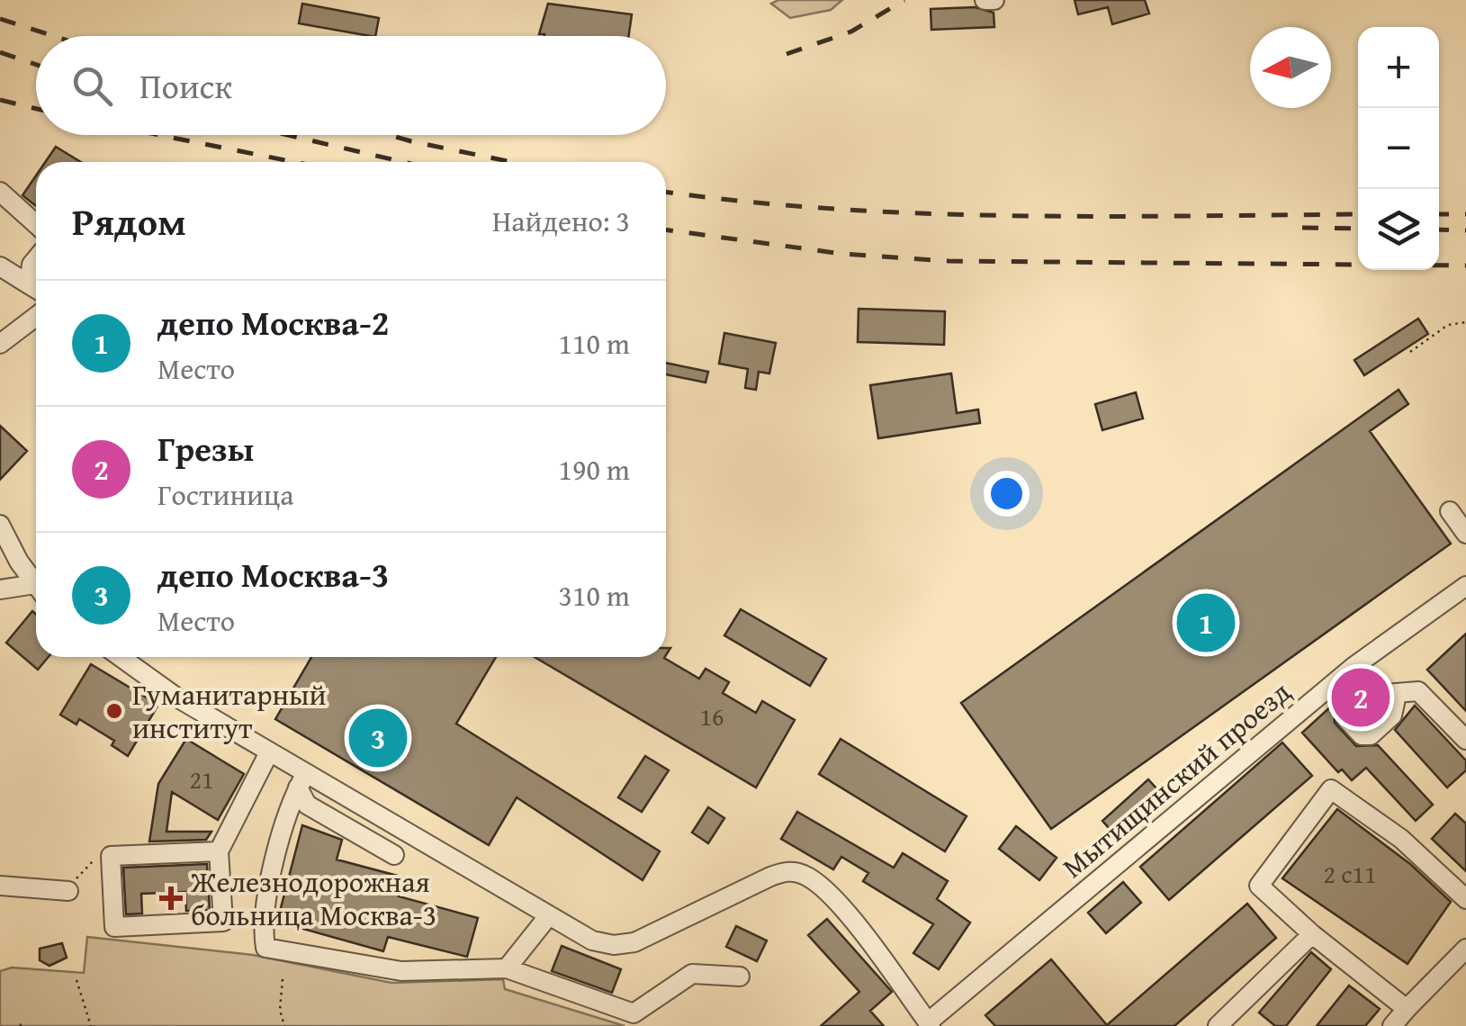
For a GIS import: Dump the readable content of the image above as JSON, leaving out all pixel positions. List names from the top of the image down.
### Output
{
  "streets": {
    "street": ["Мытищинский проезд"]
  },
  "places": {
    "other": ["Гуманитарный институт"],
    "health": ["Железнодорожная больница Москва-3"]
  },
  "house_numbers": ["16", "21", "2 с11"],
  "north": "left",
  "page": {
    "map_buttons": ["+", "−"],
    "search": "Поиск",
    "heading": ["Рядом", "Найдено: 3"],
    "list": [
      {
        "mark": "1",
        "name": "депо Москва-2",
        "note": "Место",
        "value": "110 m"
      },
      {
        "mark": "2",
        "name": "Грезы",
        "note": "Гостиница",
        "value": "190 m"
      },
      {
        "mark": "3",
        "name": "депо Москва-3",
        "note": "Место",
        "value": "310 m"
      }
    ],
    "pins": ["1", "2", "3"]
  }
}
